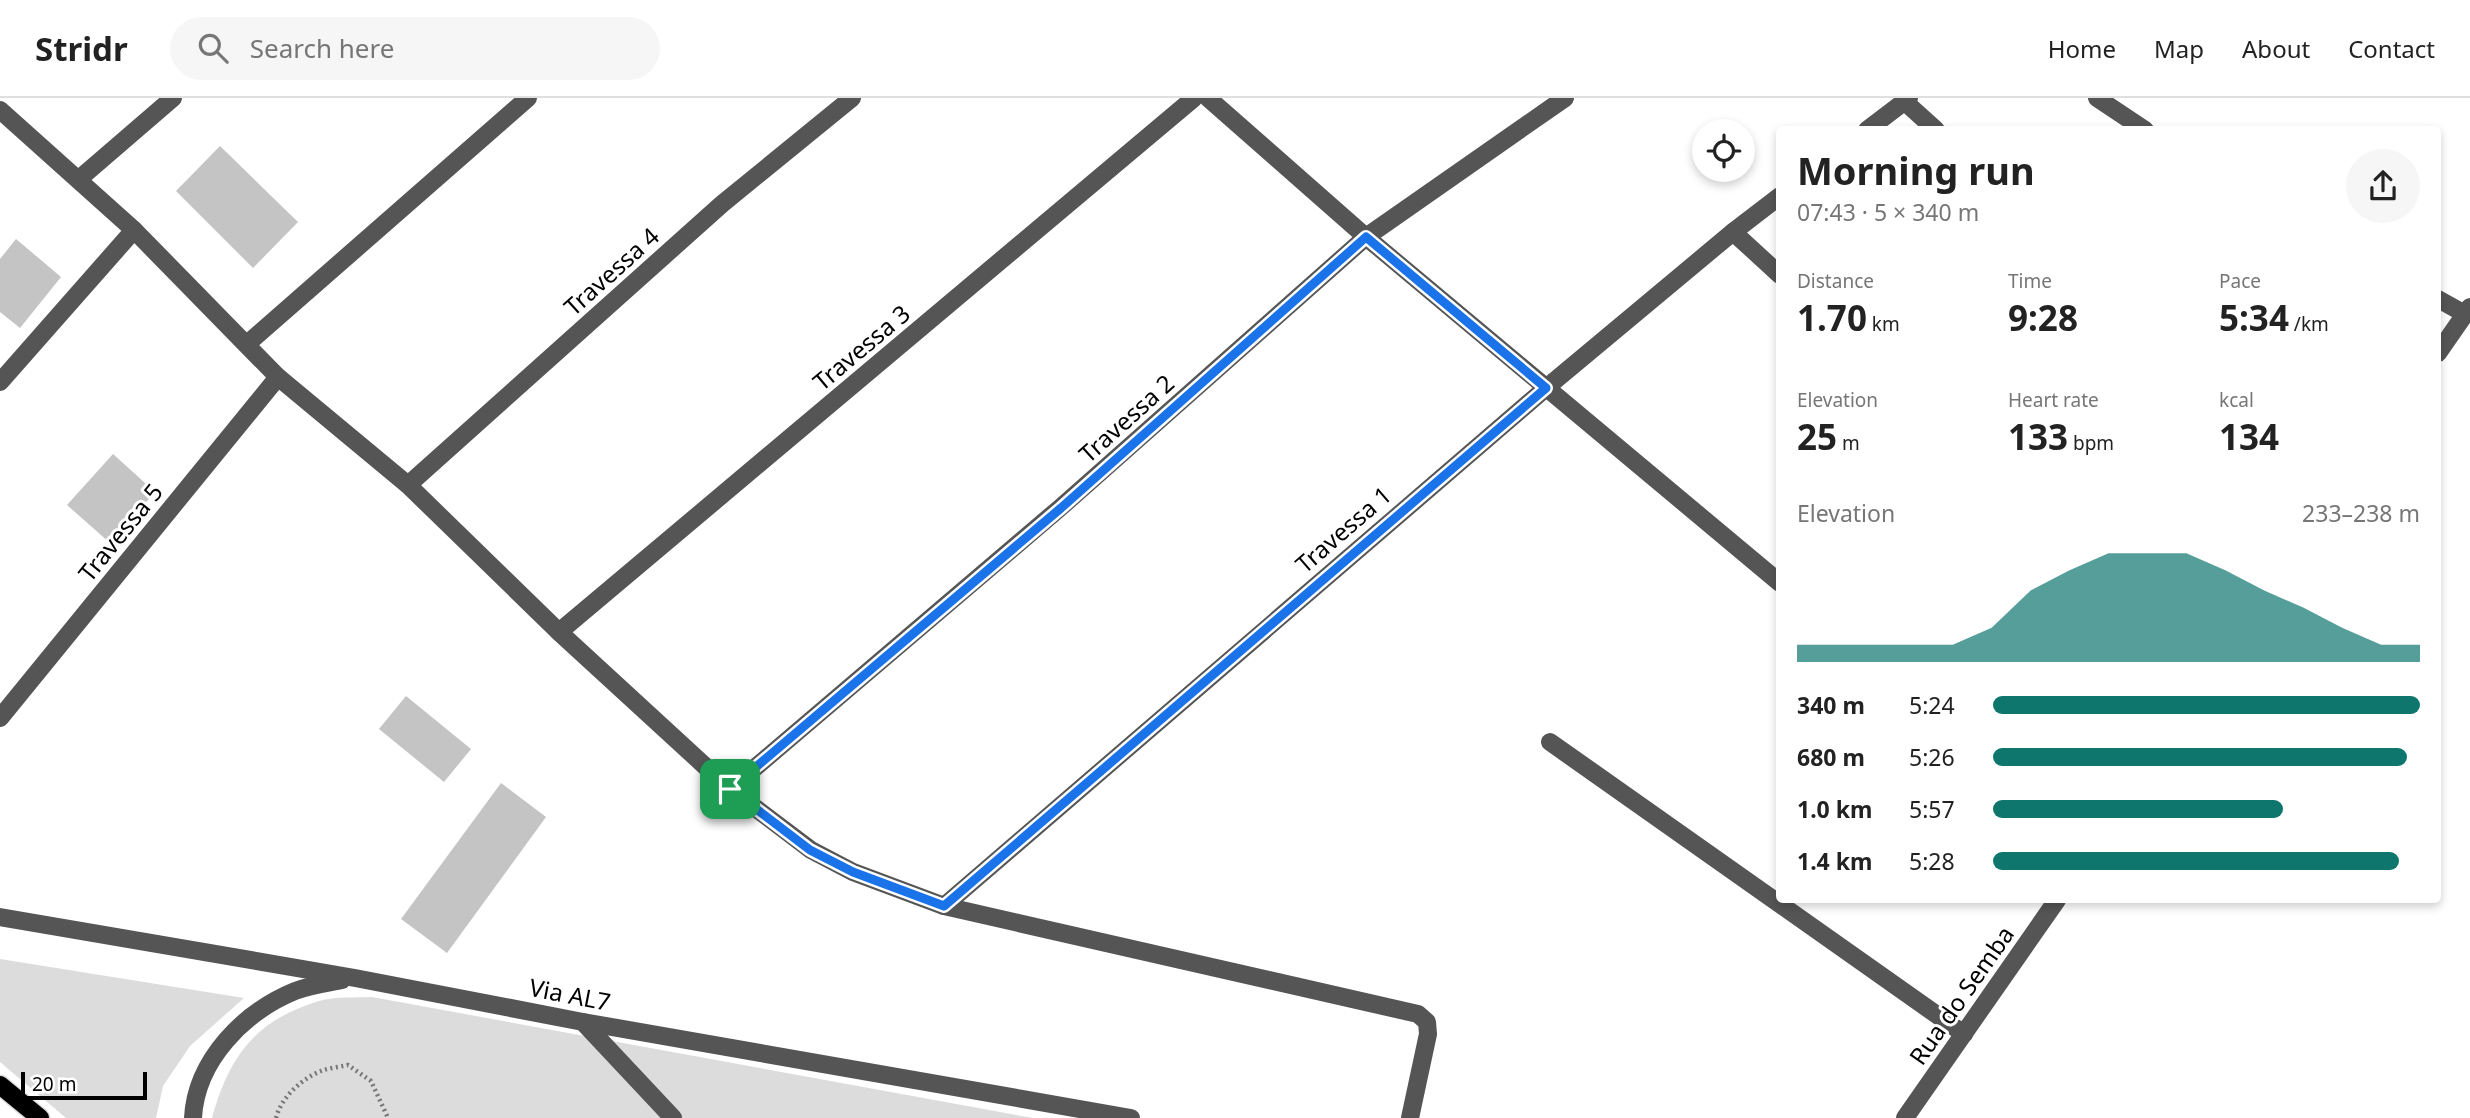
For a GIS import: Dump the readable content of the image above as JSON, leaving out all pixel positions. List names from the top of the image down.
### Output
{
  "streets": {
    "street": [
      "Travessa 4",
      "Travessa 3",
      "Travessa 2",
      "Travessa 1",
      "Travessa 5",
      "Via AL7",
      "Rua do Semba"
    ]
  },
  "scale_bar": "20 m",
  "page": {
    "header": "Stridr",
    "search": "Search here",
    "nav": [
      "Home",
      "Map",
      "About",
      "Contact"
    ],
    "heading": ["Morning run", "07:43 · 5 × 340 m"],
    "stats": [
      ["Distance", "1.70 km"],
      ["Time", "9:28"],
      ["Pace", "5:34 /km"],
      ["Elevation", "25 m"],
      ["Heart rate", "133 bpm"],
      ["kcal", "134"]
    ],
    "chart": ["Elevation", "233–238 m"],
    "list": [
      {
        "name": "340 m",
        "note": "5:24"
      },
      {
        "name": "680 m",
        "note": "5:26"
      },
      {
        "name": "1.0 km",
        "note": "5:57"
      },
      {
        "name": "1.4 km",
        "note": "5:28"
      }
    ],
    "scale": "20 m"
  }
}
